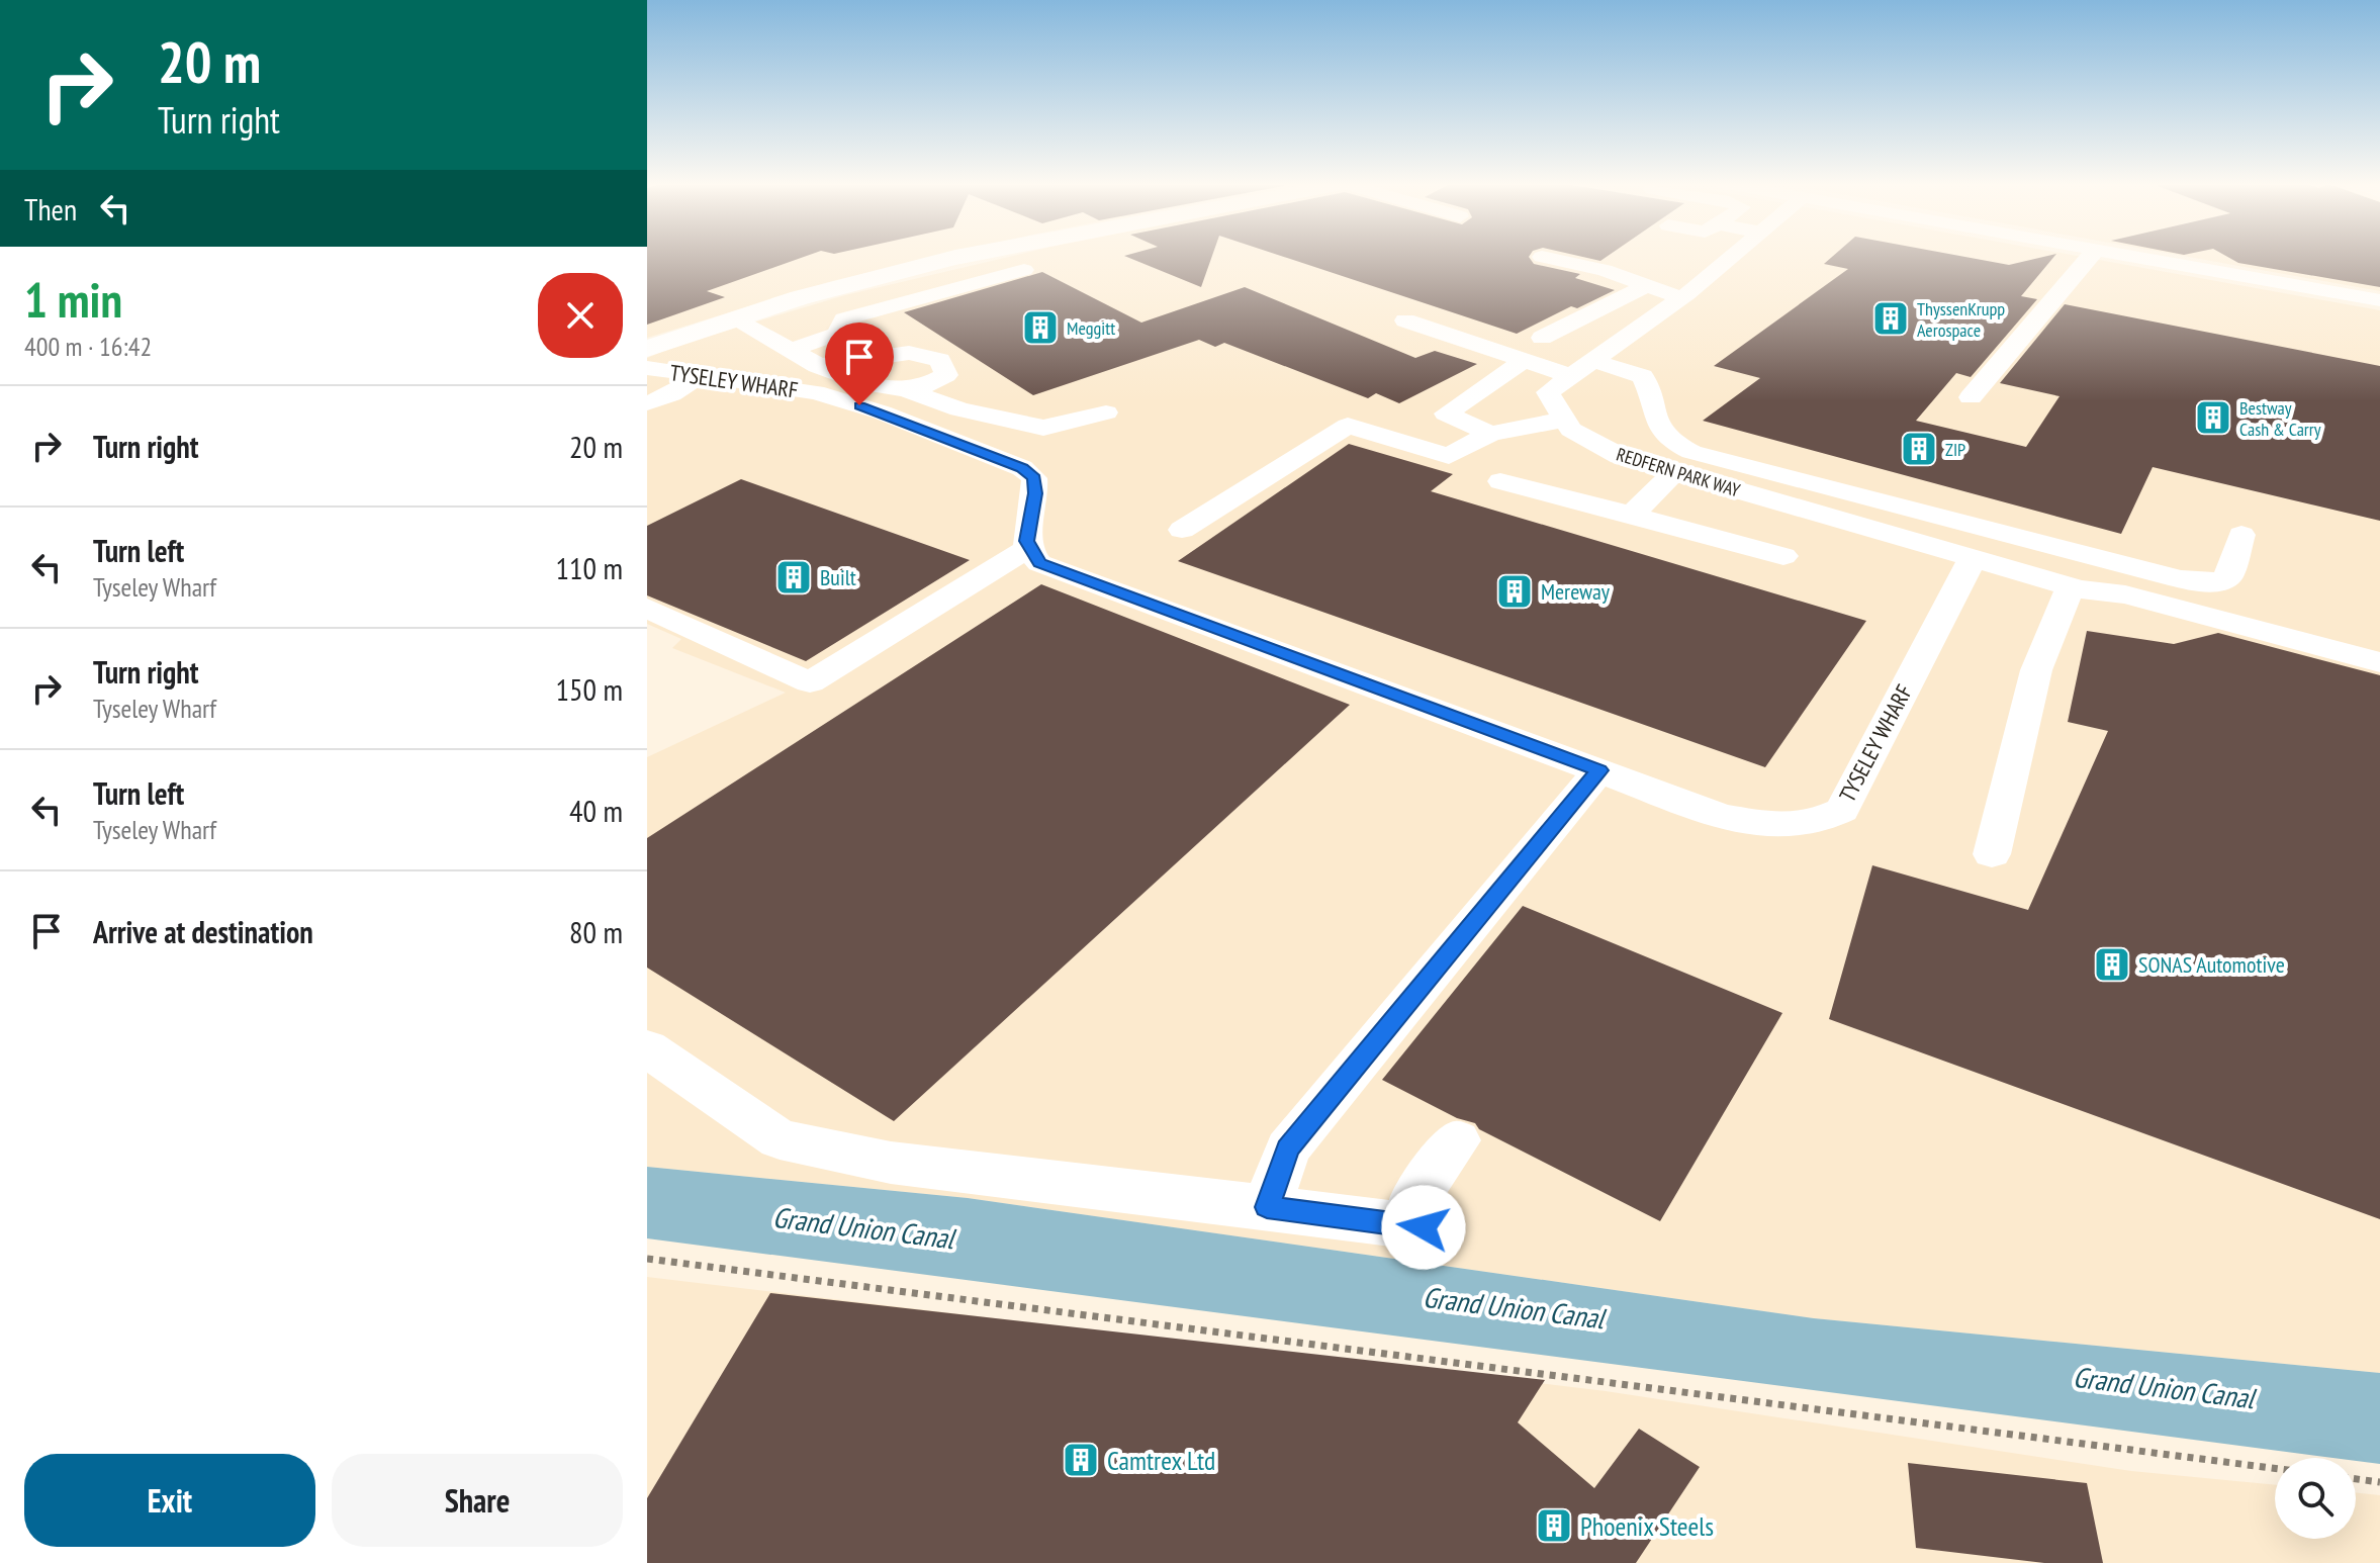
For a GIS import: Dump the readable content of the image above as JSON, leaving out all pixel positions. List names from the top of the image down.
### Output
{
  "streets": {
    "street": ["TYSELEY WHARF", "REDFERN PARK WAY"]
  },
  "crossings": [
    ["TYSELEY WHARF", "REDFERN PARK WAY"]
  ],
  "water": ["Grand Union Canal"],
  "places": {
    "building": [
      "ThyssenKrupp Aerospace",
      "Meggitt",
      "Bestway Cash & Carry",
      "ZIP",
      "Built",
      "Mereway",
      "SONAS Automotive",
      "Camtrex Ltd",
      "Phoenix Steels"
    ]
  },
  "page": {
    "turn": ["20 m", "Turn right"],
    "then": "Then",
    "heading": ["1 min", "400 m · 16:42"],
    "list": [
      {
        "name": "Turn right",
        "value": "20 m"
      },
      {
        "name": "Turn left",
        "note": "Tyseley Wharf",
        "value": "110 m"
      },
      {
        "name": "Turn right",
        "note": "Tyseley Wharf",
        "value": "150 m"
      },
      {
        "name": "Turn left",
        "note": "Tyseley Wharf",
        "value": "40 m"
      },
      {
        "name": "Arrive at destination",
        "value": "80 m"
      }
    ],
    "buttons": ["Exit", "Share"]
  }
}
